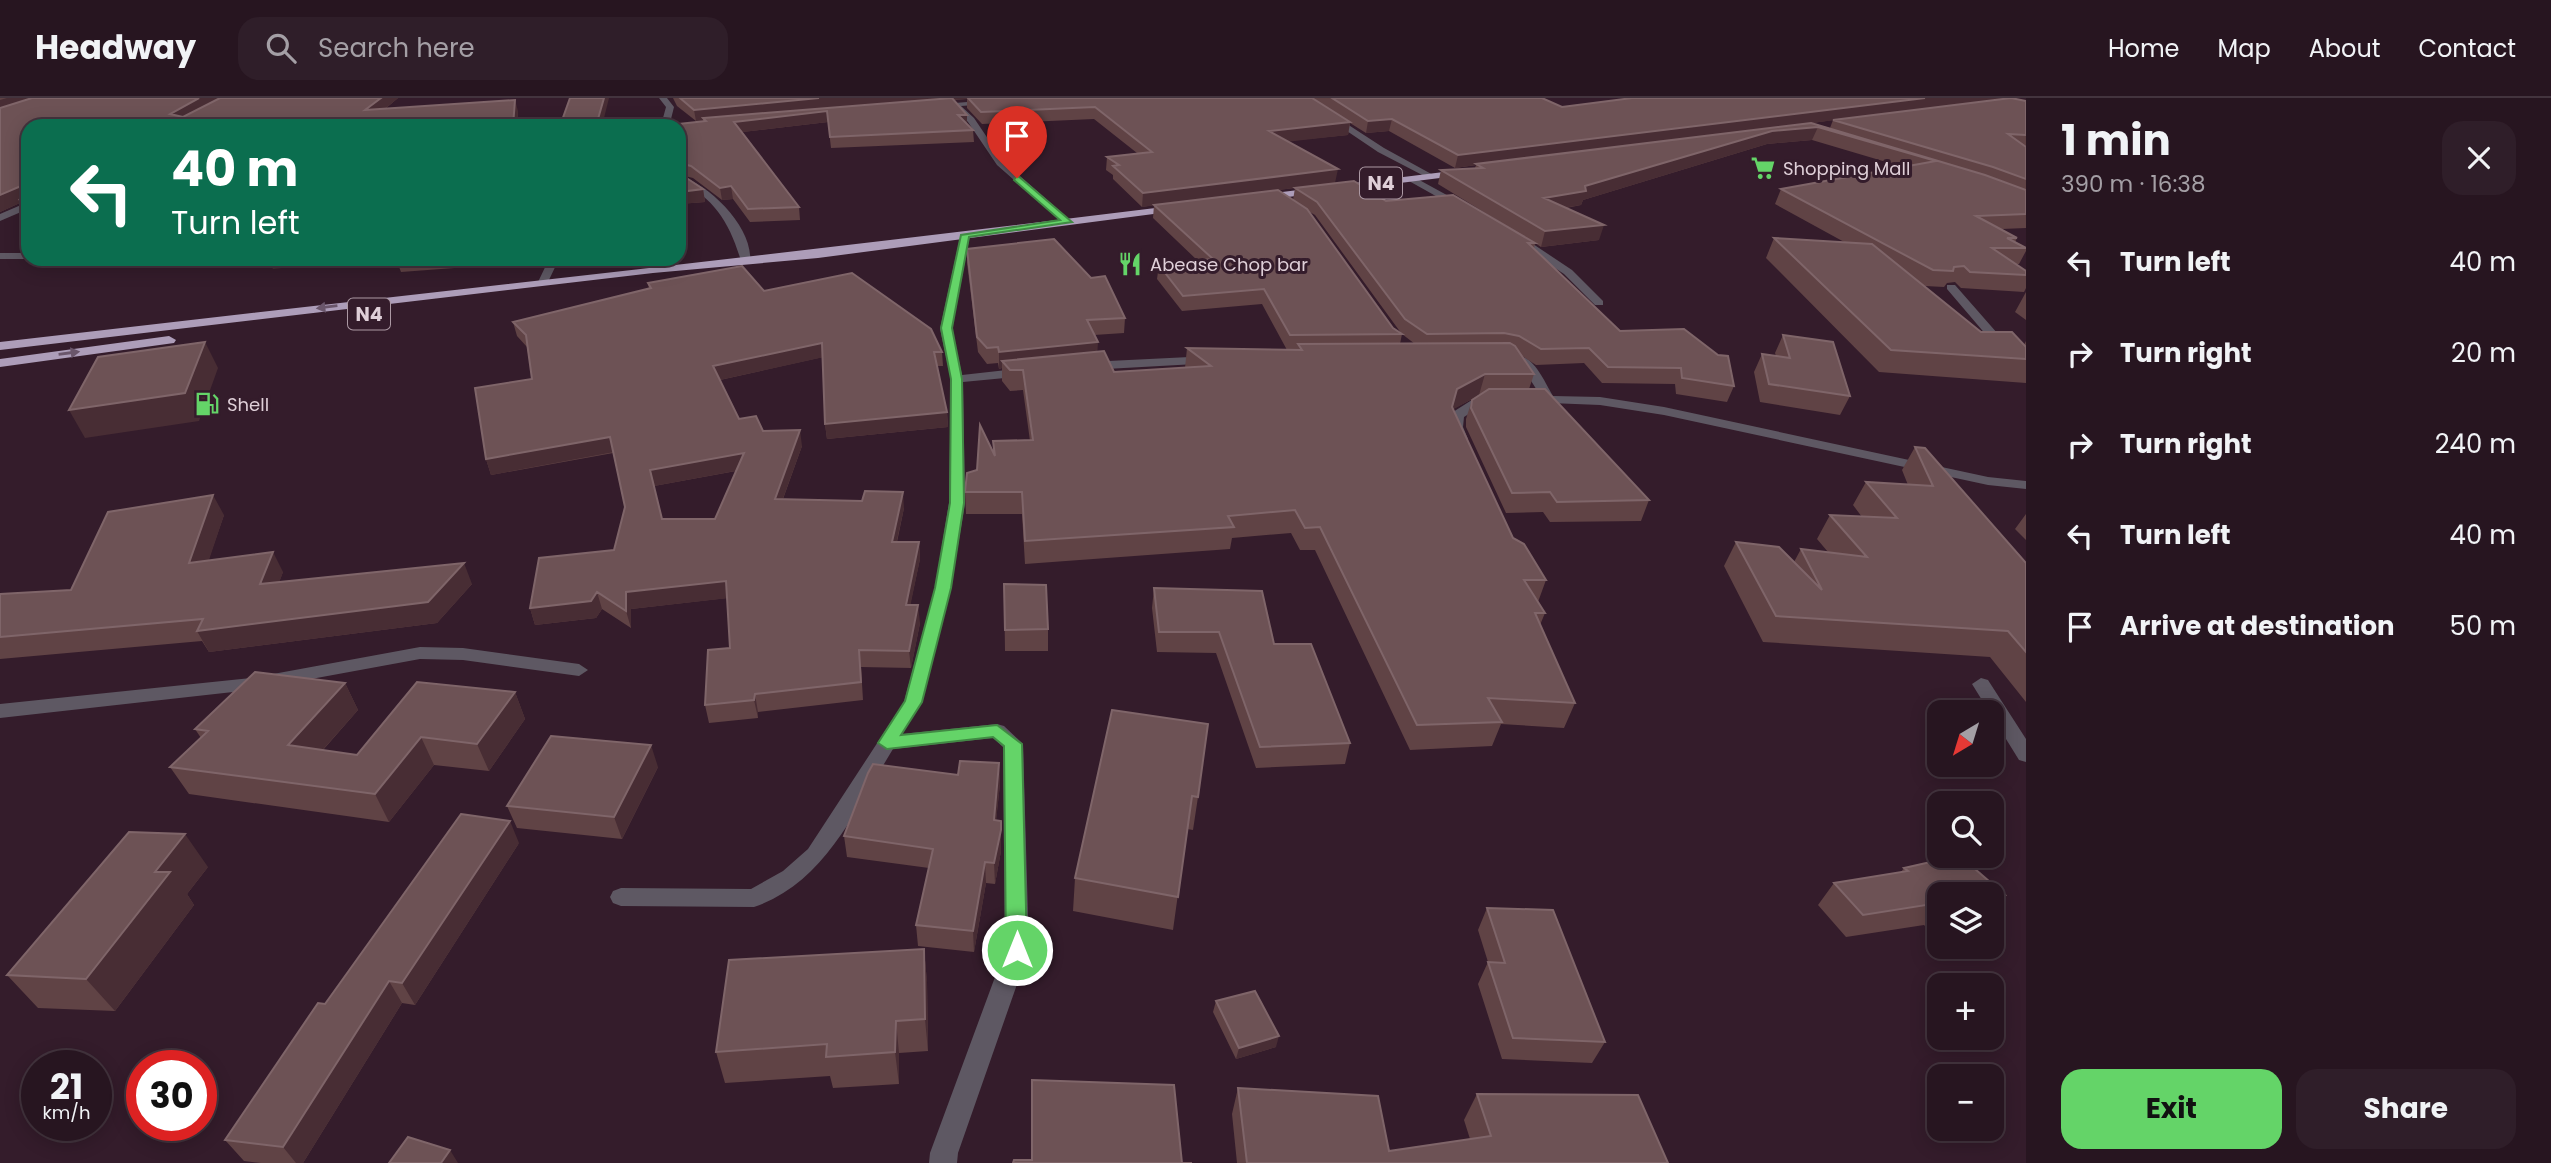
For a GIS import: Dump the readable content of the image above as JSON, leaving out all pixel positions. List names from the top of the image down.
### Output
{
  "streets": {
    "highway": ["N4"]
  },
  "places": {
    "supermarket": ["Shopping Mall"],
    "restaurant": ["Abease Chop bar"],
    "fuel station": ["Shell"]
  },
  "north": "bottom left",
  "page": {
    "header": "Headway",
    "search": "Search here",
    "nav": [
      "Home",
      "Map",
      "About",
      "Contact"
    ],
    "heading": ["1 min", "390 m · 16:38"],
    "turn": ["40 m", "Turn left"],
    "list": [
      {
        "name": "Turn left",
        "value": "40 m"
      },
      {
        "name": "Turn right",
        "value": "20 m"
      },
      {
        "name": "Turn right",
        "value": "240 m"
      },
      {
        "name": "Turn left",
        "value": "40 m"
      },
      {
        "name": "Arrive at destination",
        "value": "50 m"
      }
    ],
    "map_buttons": ["+", "−"],
    "speed": "21 km/h",
    "limit": "30",
    "buttons": ["Exit", "Share"]
  }
}
